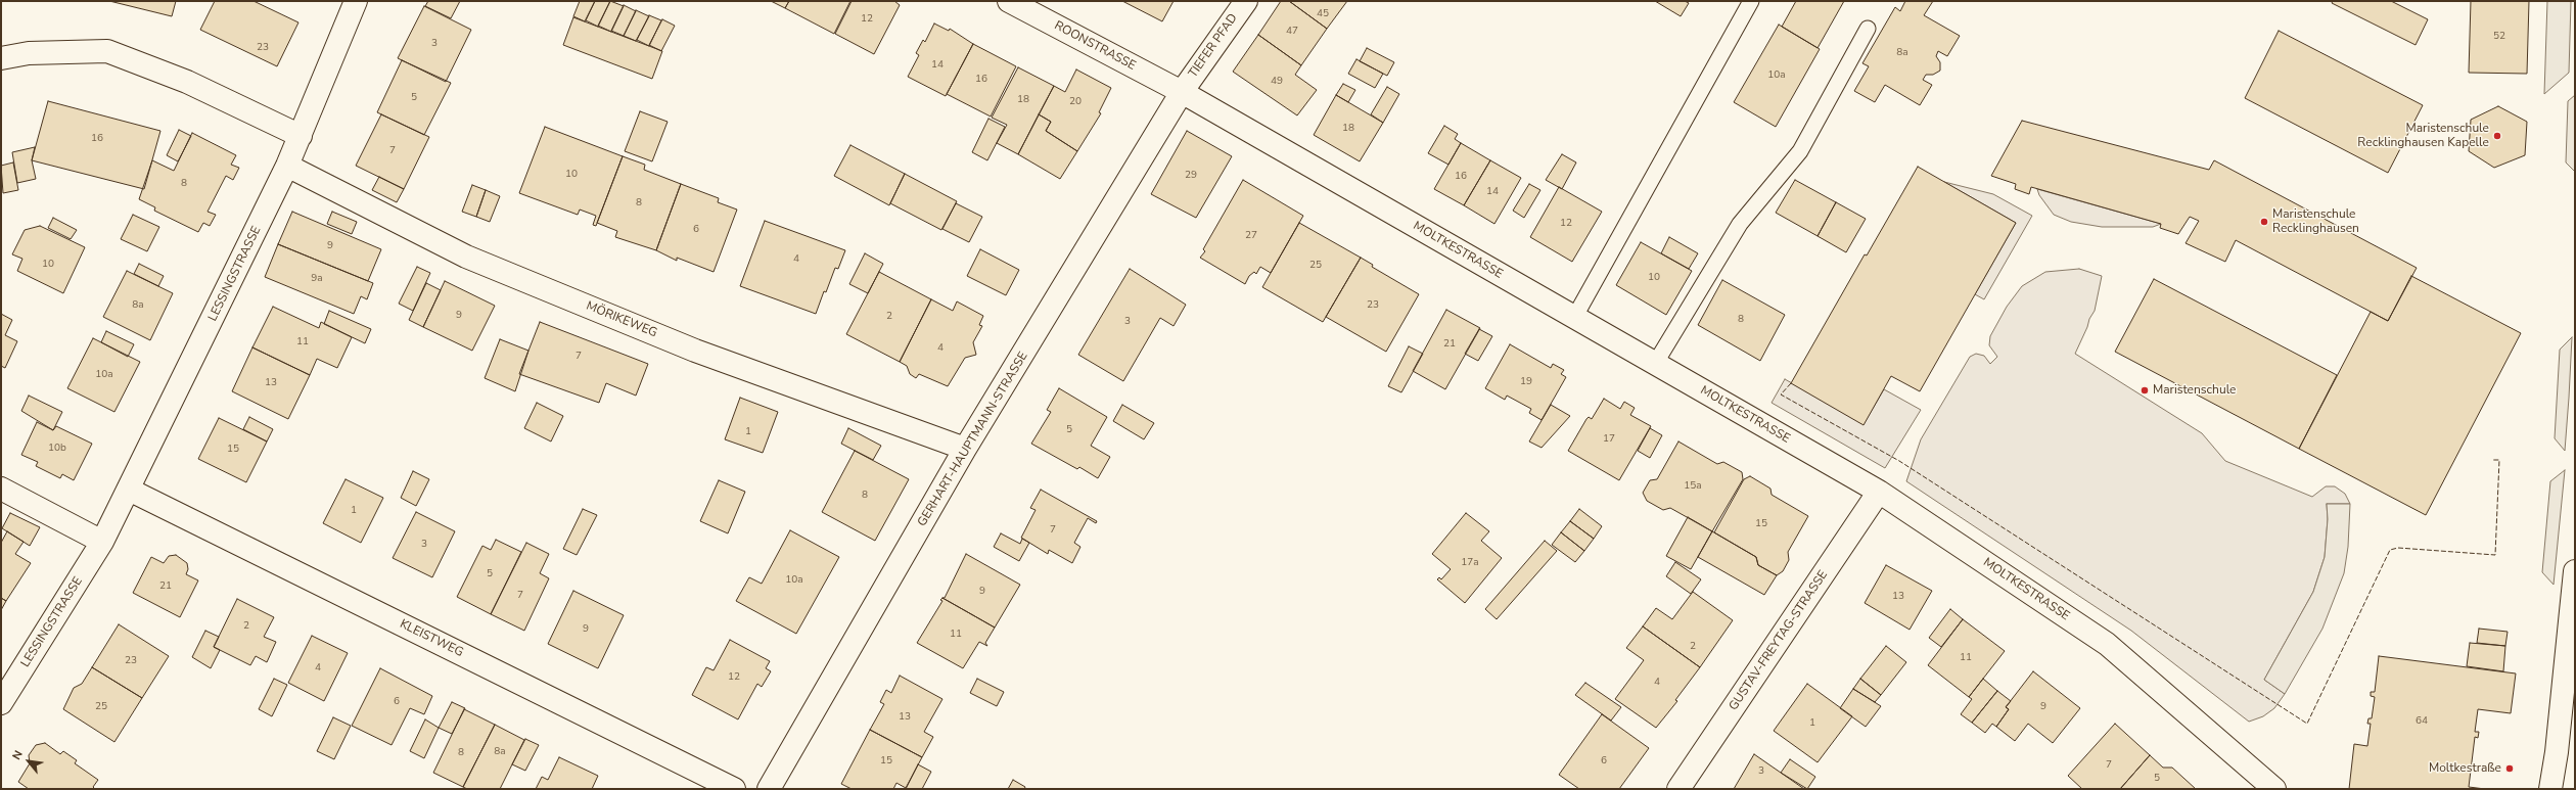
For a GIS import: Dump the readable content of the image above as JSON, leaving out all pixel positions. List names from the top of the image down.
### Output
{
  "streets": {
    "street": [
      "ROONSTRASSE",
      "TIEFER PFAD",
      "MOLTKESTRASSE",
      "LESSINGSTRASSE",
      "MÖRIKEWEG",
      "GERHART-HAUPTMANN-STRASSE",
      "KLEISTWEG",
      "GUSTAV-FREYTAG-STRASSE"
    ]
  },
  "crossings": [
    ["ROONSTRASSE", "TIEFER PFAD"],
    ["ROONSTRASSE", "MOLTKESTRASSE"],
    ["ROONSTRASSE", "GERHART-HAUPTMANN-STRASSE"],
    ["TIEFER PFAD", "MOLTKESTRASSE"],
    ["TIEFER PFAD", "GERHART-HAUPTMANN-STRASSE"],
    ["MOLTKESTRASSE", "GERHART-HAUPTMANN-STRASSE"],
    ["MOLTKESTRASSE", "GUSTAV-FREYTAG-STRASSE"],
    ["LESSINGSTRASSE", "MÖRIKEWEG"],
    ["LESSINGSTRASSE", "KLEISTWEG"],
    ["MÖRIKEWEG", "GERHART-HAUPTMANN-STRASSE"]
  ],
  "places": [
    "Maristenschule Recklinghausen Kapelle",
    "Maristenschule Recklinghausen",
    "Maristenschule",
    "Moltkestraße"
  ],
  "house_numbers": [
    "45",
    "12",
    "47",
    "52",
    "3",
    "23",
    "8a",
    "14",
    "10a",
    "16",
    "49",
    "5",
    "18",
    "20",
    "18",
    "16",
    "7",
    "10",
    "29",
    "16",
    "8",
    "14",
    "8",
    "12",
    "6",
    "27",
    "9",
    "4",
    "10",
    "25",
    "10",
    "9a",
    "8a",
    "23",
    "9",
    "2",
    "8",
    "3",
    "11",
    "21",
    "4",
    "7",
    "10a",
    "19",
    "13",
    "5",
    "1",
    "17",
    "10b",
    "15",
    "15a",
    "8",
    "1",
    "15",
    "7",
    "3",
    "17a",
    "5",
    "10a",
    "21",
    "9",
    "7",
    "13",
    "2",
    "9",
    "11",
    "2",
    "11",
    "23",
    "4",
    "12",
    "4",
    "6",
    "25",
    "9",
    "13",
    "64",
    "1",
    "8a",
    "8",
    "15",
    "6",
    "7",
    "3",
    "5"
  ],
  "north": "top left"
}
